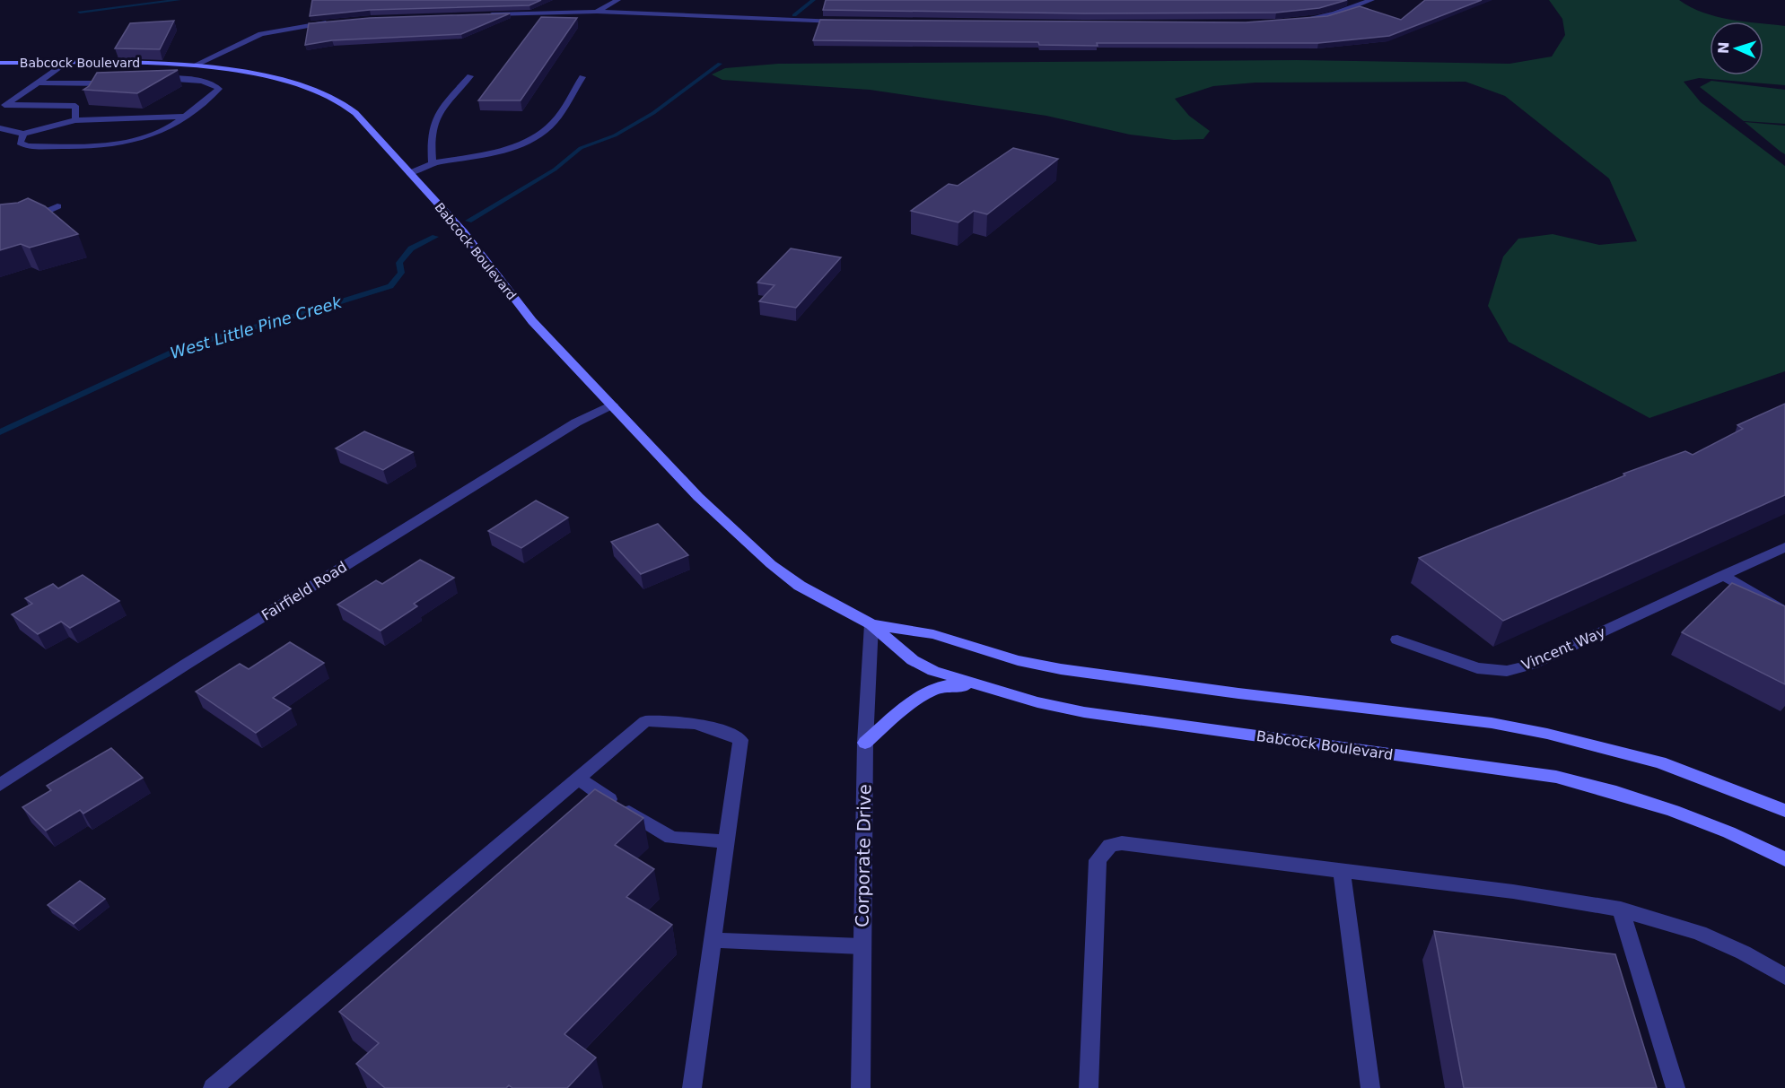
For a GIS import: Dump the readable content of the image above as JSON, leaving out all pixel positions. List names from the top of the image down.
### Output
{
  "streets": {
    "street": [
      "Babcock Boulevard",
      "Fairfield Road",
      "Vincent Way",
      "Corporate Drive"
    ]
  },
  "crossings": [
    ["Babcock Boulevard", "Fairfield Road"],
    ["Babcock Boulevard", "Corporate Drive"]
  ],
  "water": ["West Little Pine Creek"],
  "north": "left"
}
